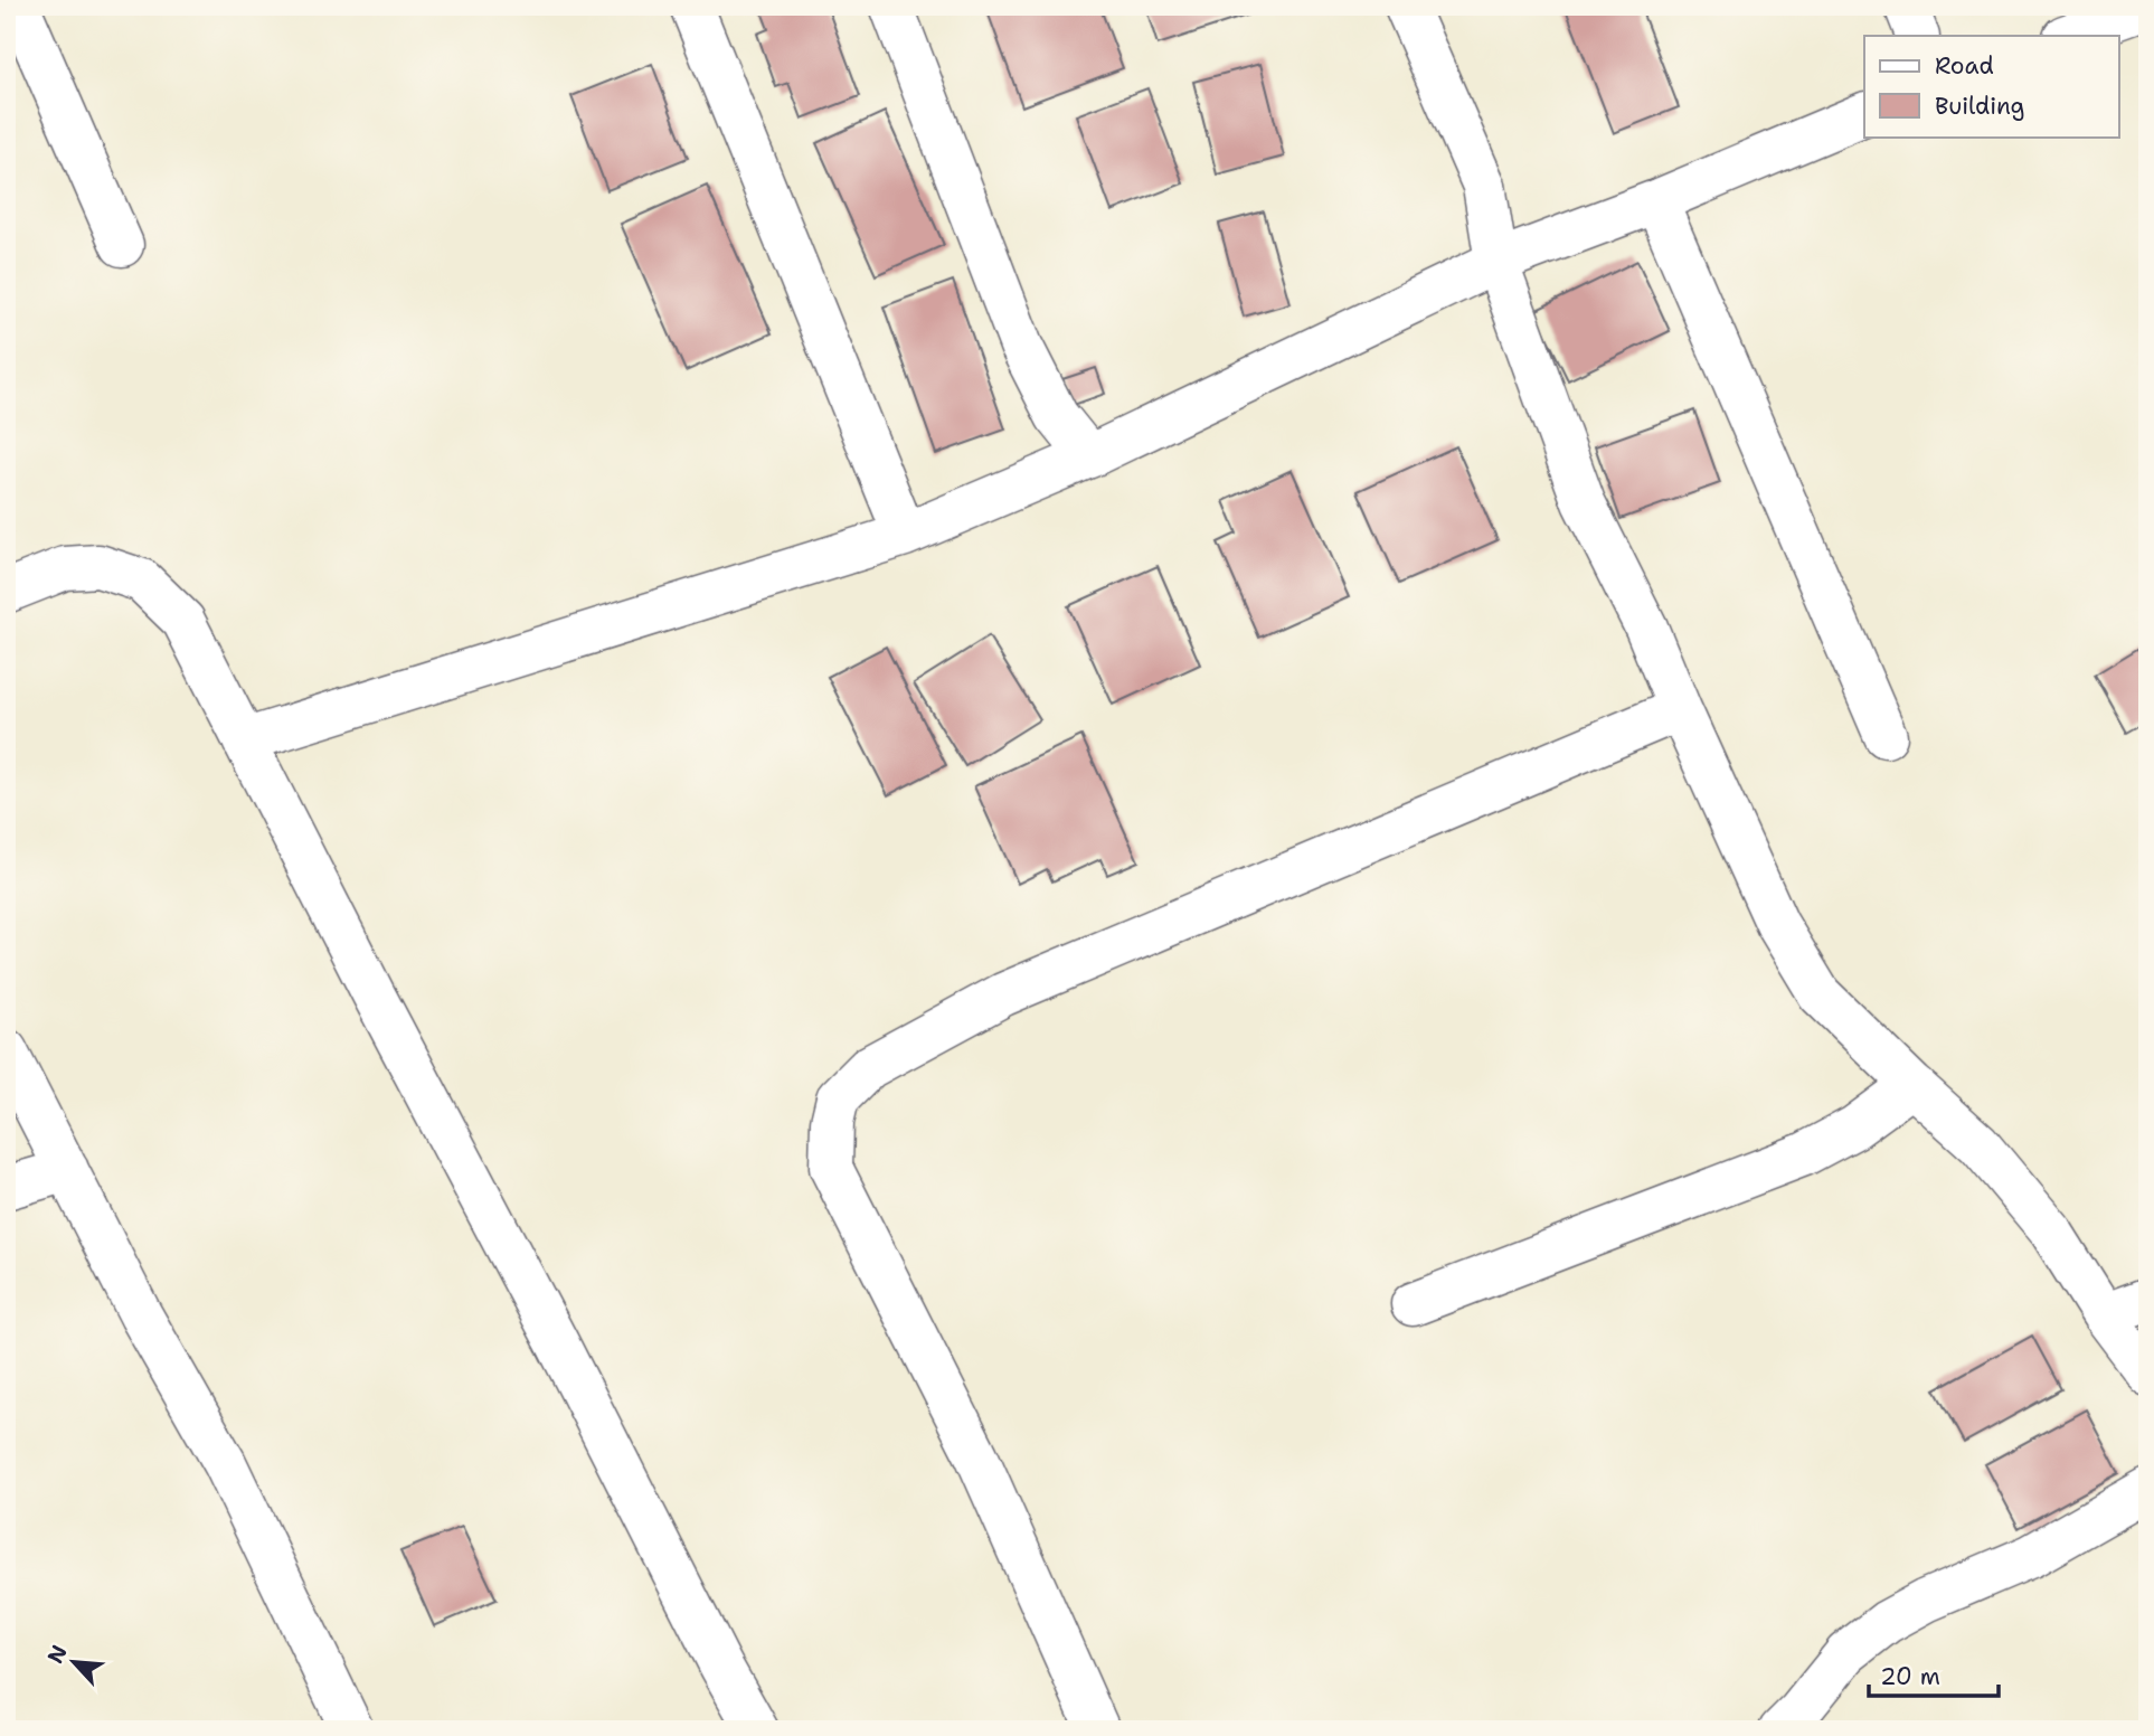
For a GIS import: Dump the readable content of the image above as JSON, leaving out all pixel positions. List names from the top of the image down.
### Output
{
  "legend": ["Road", "Building"],
  "scale_bar": "20 m",
  "north": "top left"
}
